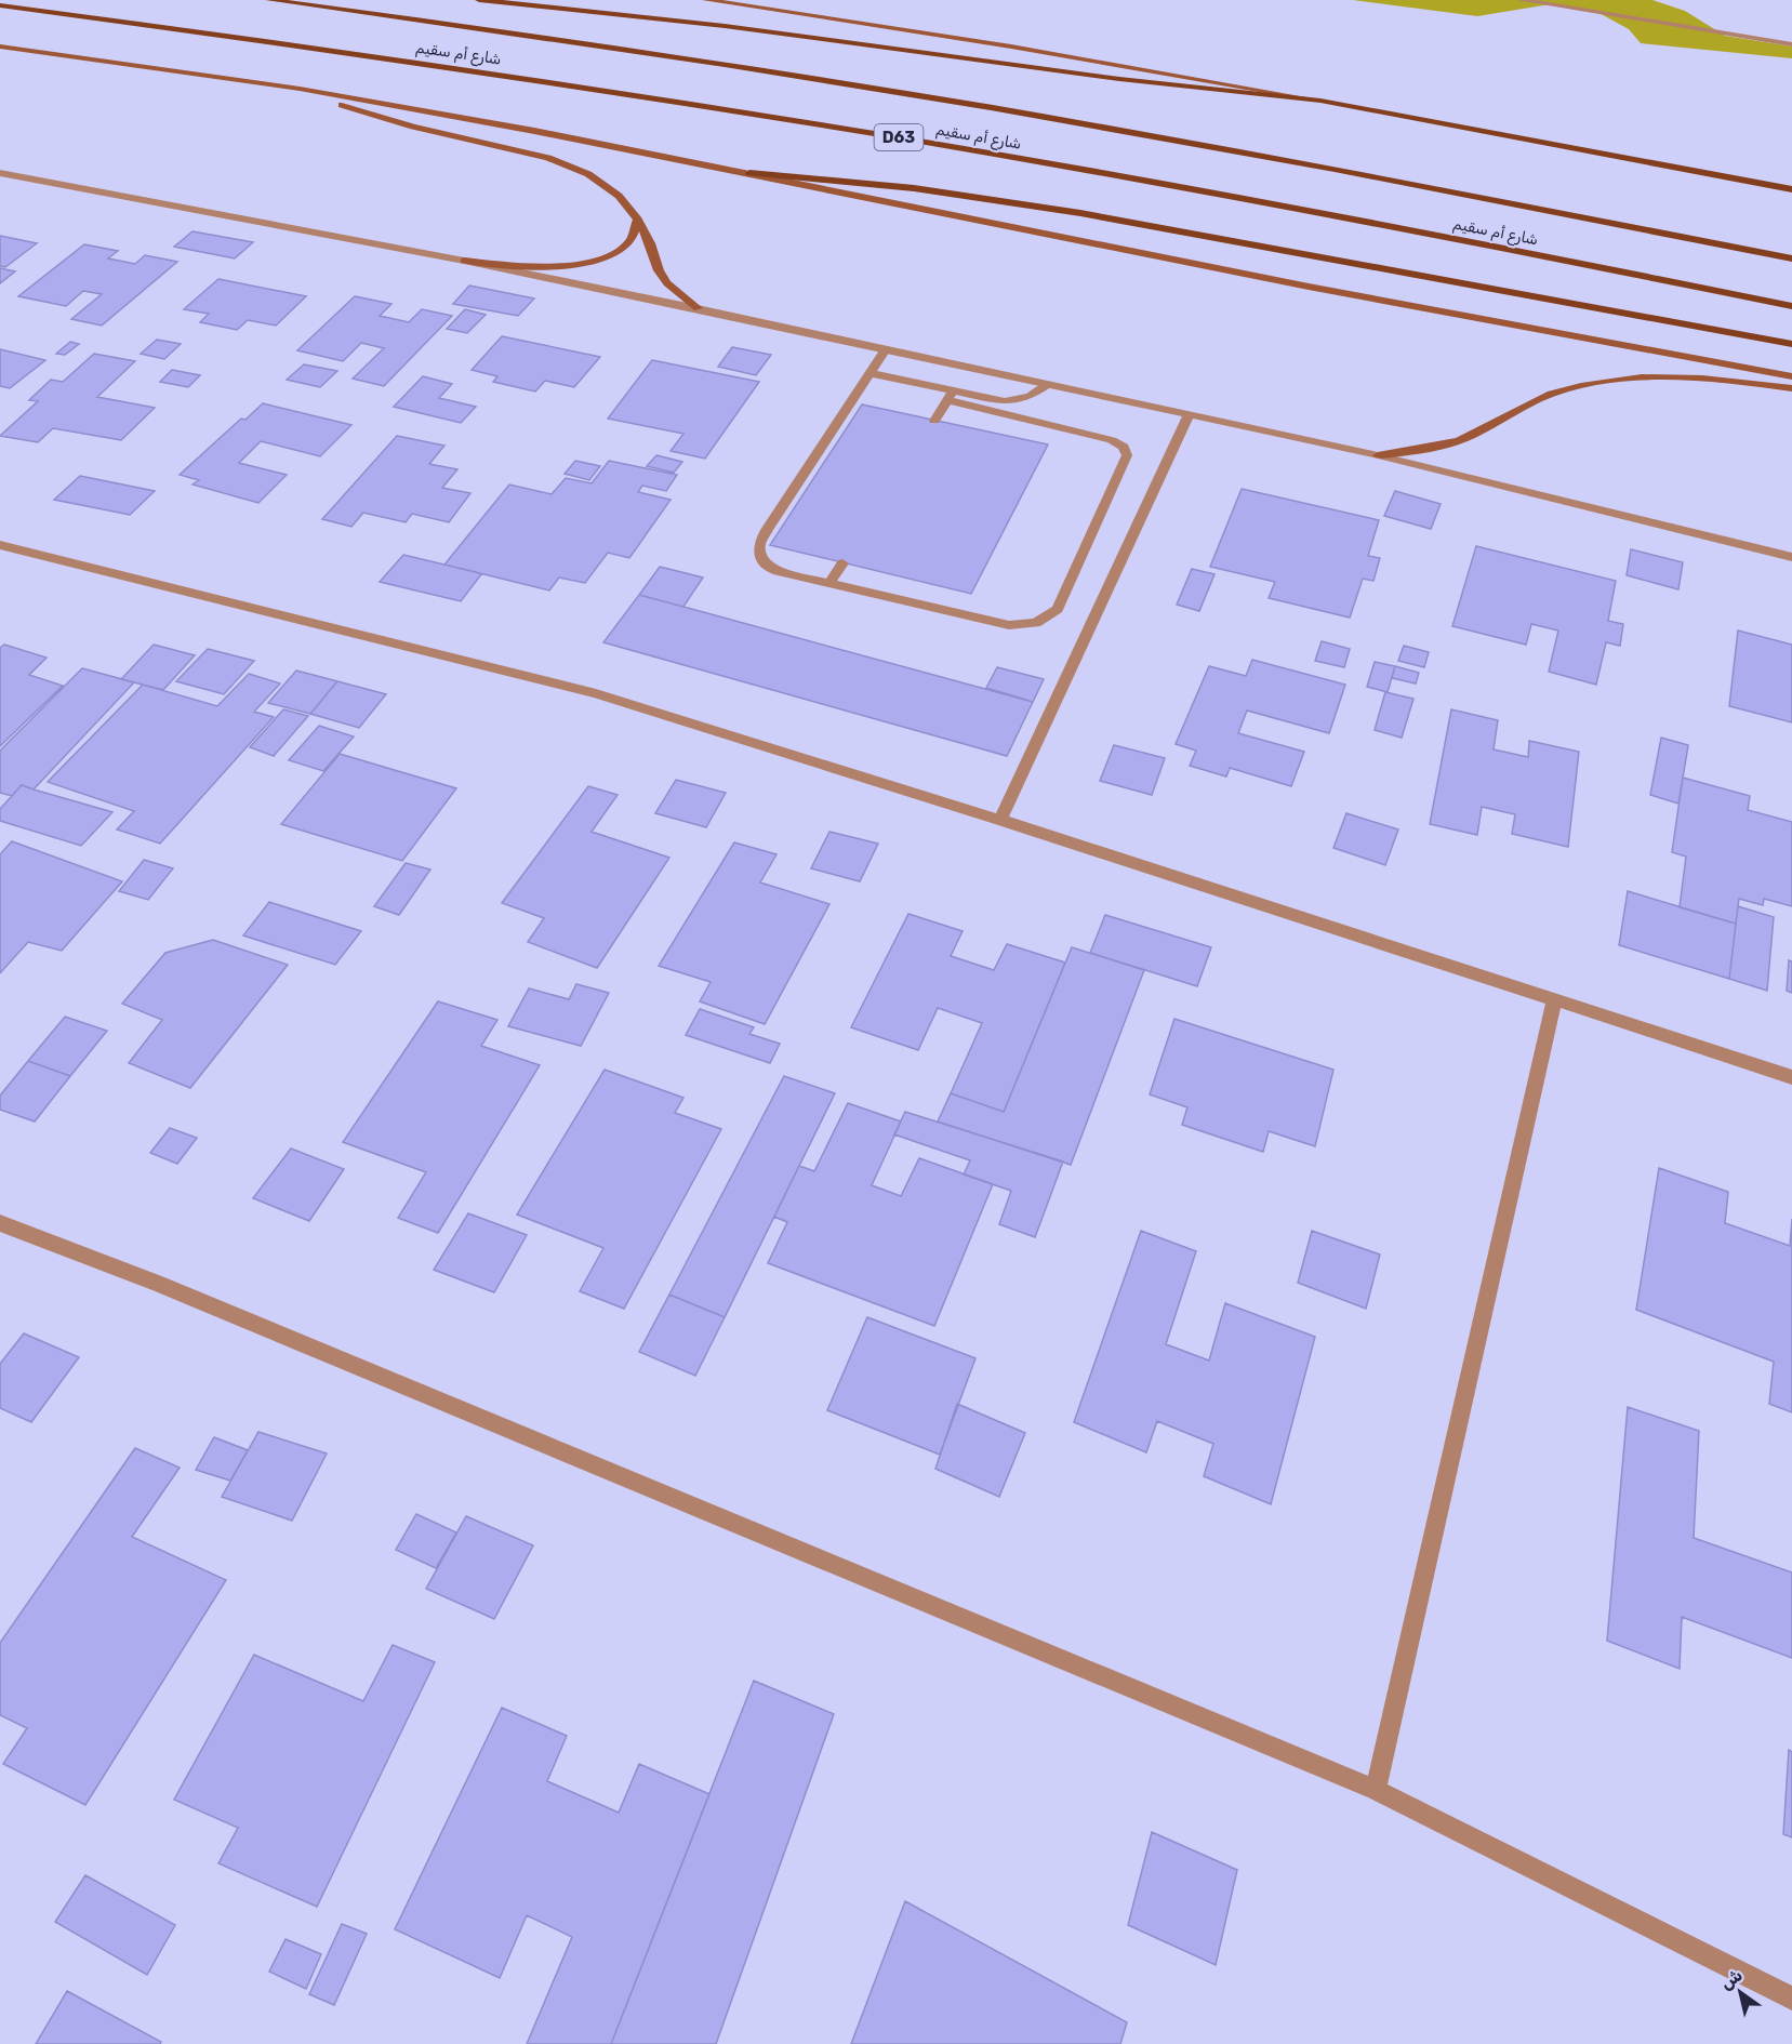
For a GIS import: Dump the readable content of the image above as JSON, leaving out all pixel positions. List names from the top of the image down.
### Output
{
  "streets": {
    "main road": ["شارع أم سقيم", "D63"]
  },
  "north": "top left"
}
